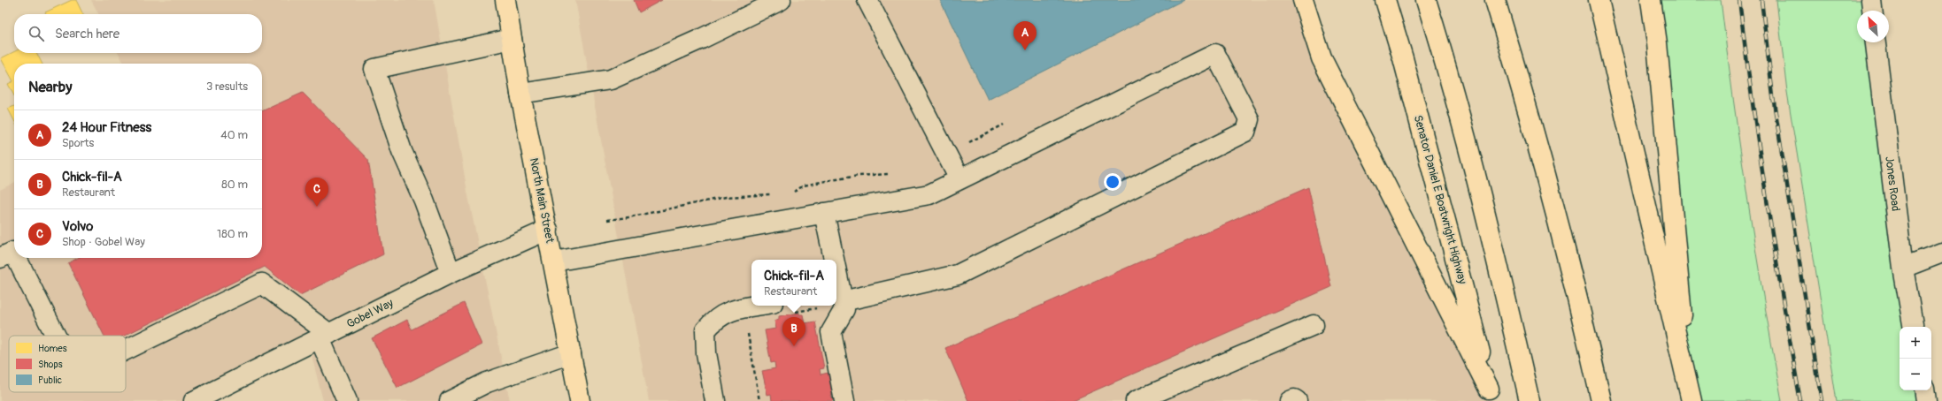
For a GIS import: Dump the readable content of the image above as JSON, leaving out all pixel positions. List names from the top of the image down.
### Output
{
  "streets": {
    "main road": ["Senator Daniel E Boatwright Highway", "North Main Street"],
    "street": ["Jones Road", "Gobel Way"]
  },
  "crossings": [
    ["North Main Street", "Gobel Way"]
  ],
  "legend": ["Homes", "Shops", "Public"],
  "north": "top left",
  "page": {
    "search": "Search here",
    "pins": ["A", "C", "B"],
    "heading": ["Nearby", "3 results"],
    "list": [
      {
        "mark": "A",
        "name": "24 Hour Fitness",
        "note": "Sports",
        "value": "40 m"
      },
      {
        "mark": "B",
        "name": "Chick-fil-A",
        "note": "Restaurant",
        "value": "80 m"
      },
      {
        "mark": "C",
        "name": "Volvo",
        "note": "Shop · Gobel Way",
        "value": "180 m"
      }
    ],
    "popup": ["Chick-fil-A", "Restaurant"],
    "map_buttons": ["+", "−"]
  }
}
